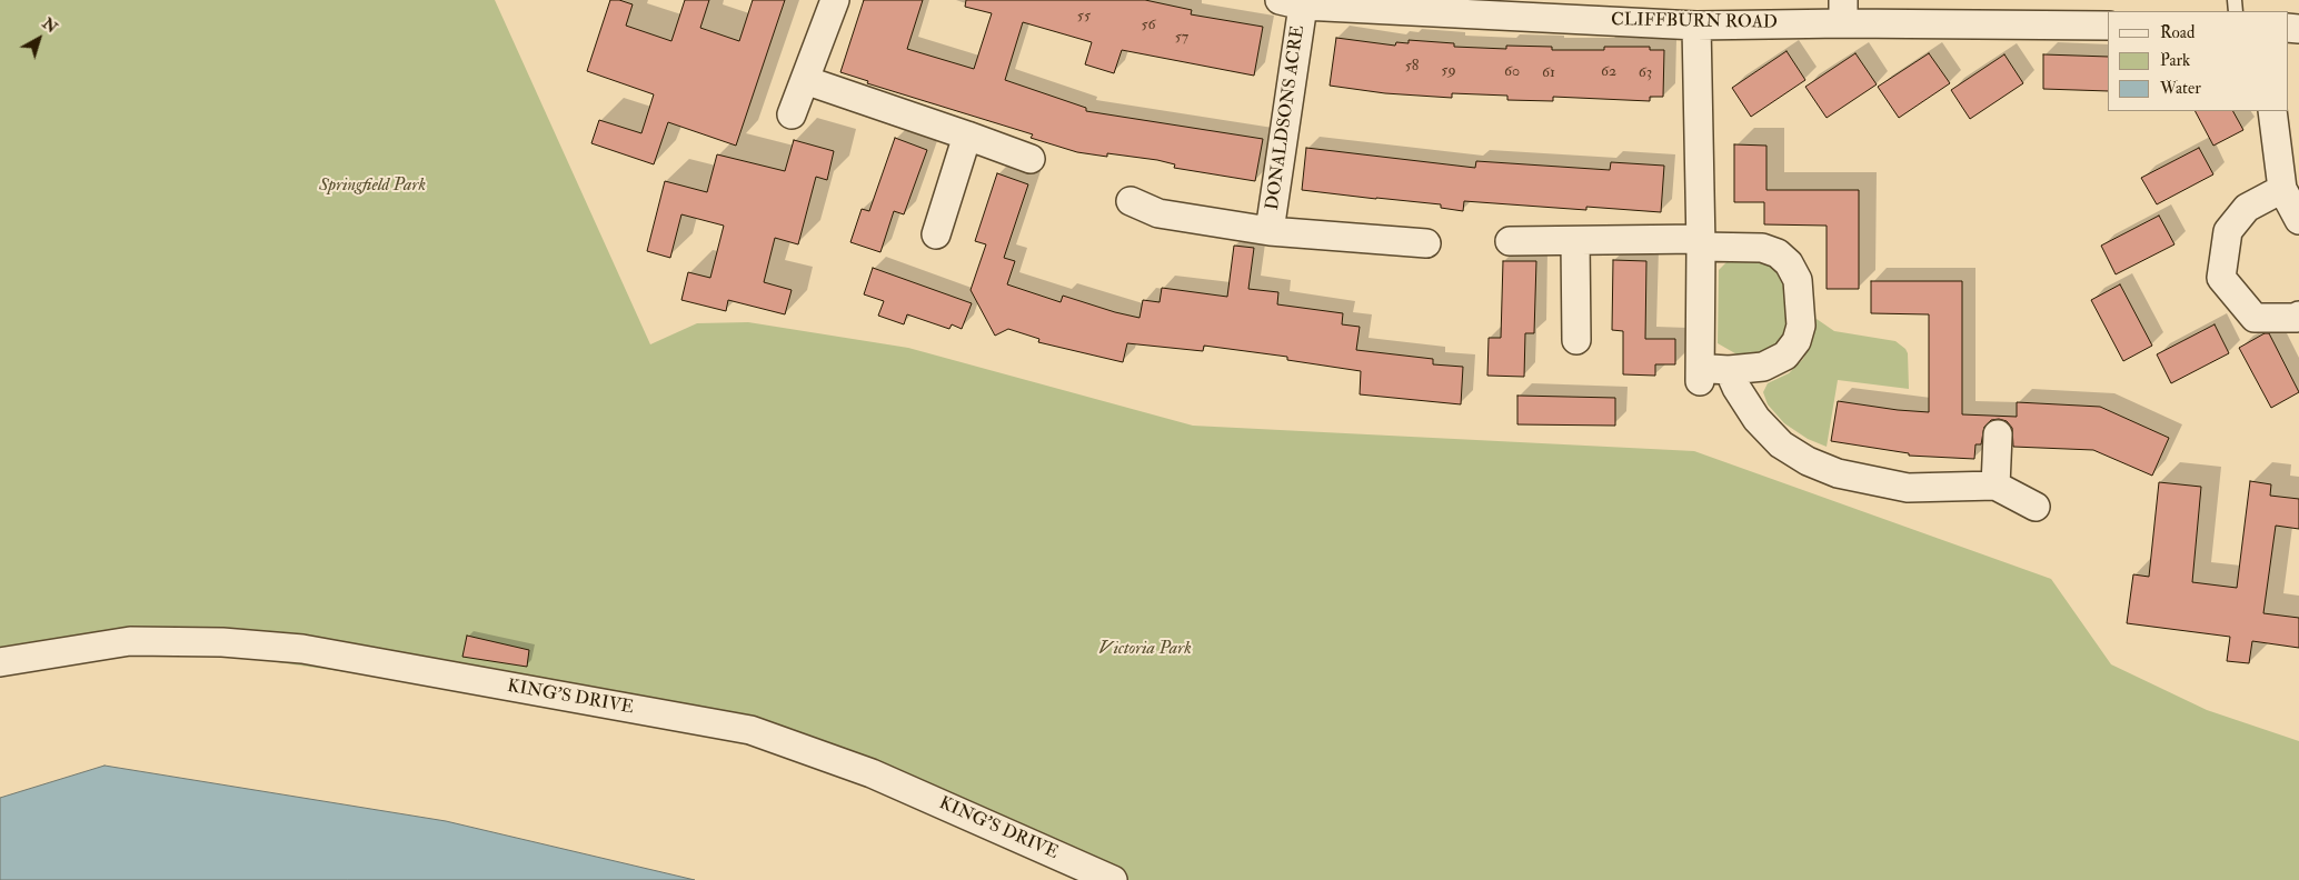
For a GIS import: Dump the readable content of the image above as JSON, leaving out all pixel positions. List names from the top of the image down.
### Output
{
  "streets": {
    "street": ["CLIFFBURN ROAD", "DONALDSONS ACRE", "KING'S DRIVE"]
  },
  "crossings": [
    ["CLIFFBURN ROAD", "DONALDSONS ACRE"]
  ],
  "parks": ["Springfield Park", "Victoria Park"],
  "house_numbers": [
    "55",
    "56",
    "57",
    "58",
    "59",
    "60",
    "62",
    "61",
    "63"
  ],
  "legend": ["Road", "Park", "Water"],
  "north": "top right"
}
